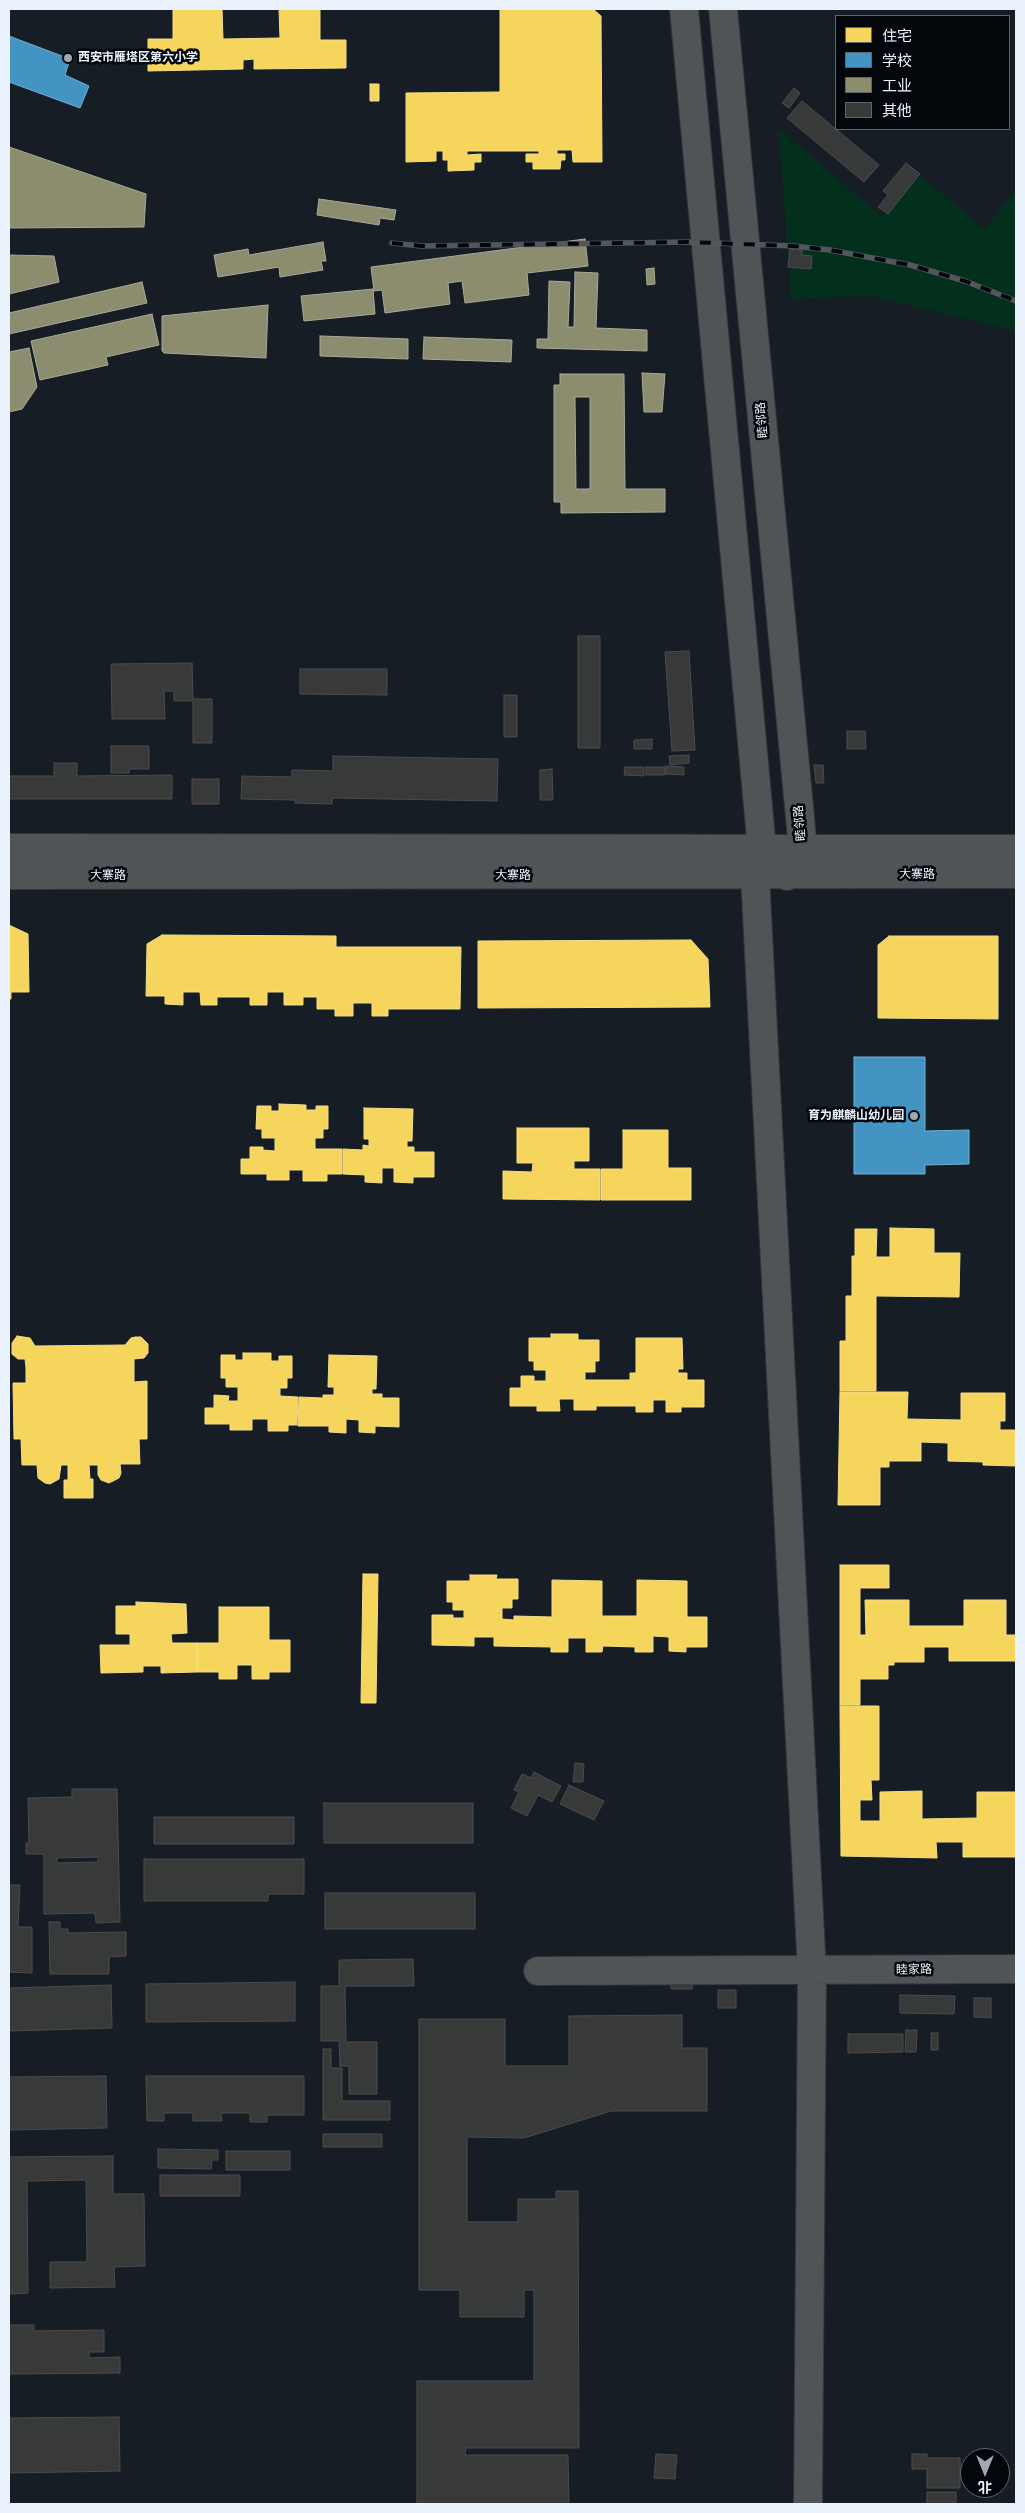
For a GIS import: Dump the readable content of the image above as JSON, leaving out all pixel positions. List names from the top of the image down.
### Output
{
  "streets": {
    "street": ["睦邻路", "大寨路", "睦家路"]
  },
  "crossings": [
    ["睦邻路", "大寨路"]
  ],
  "places": ["西安市雁塔区第六小学", "育为麒麟山幼儿园"],
  "legend": [
    "住宅",
    "学校",
    "工业",
    "其他"
  ],
  "north": "bottom"
}
